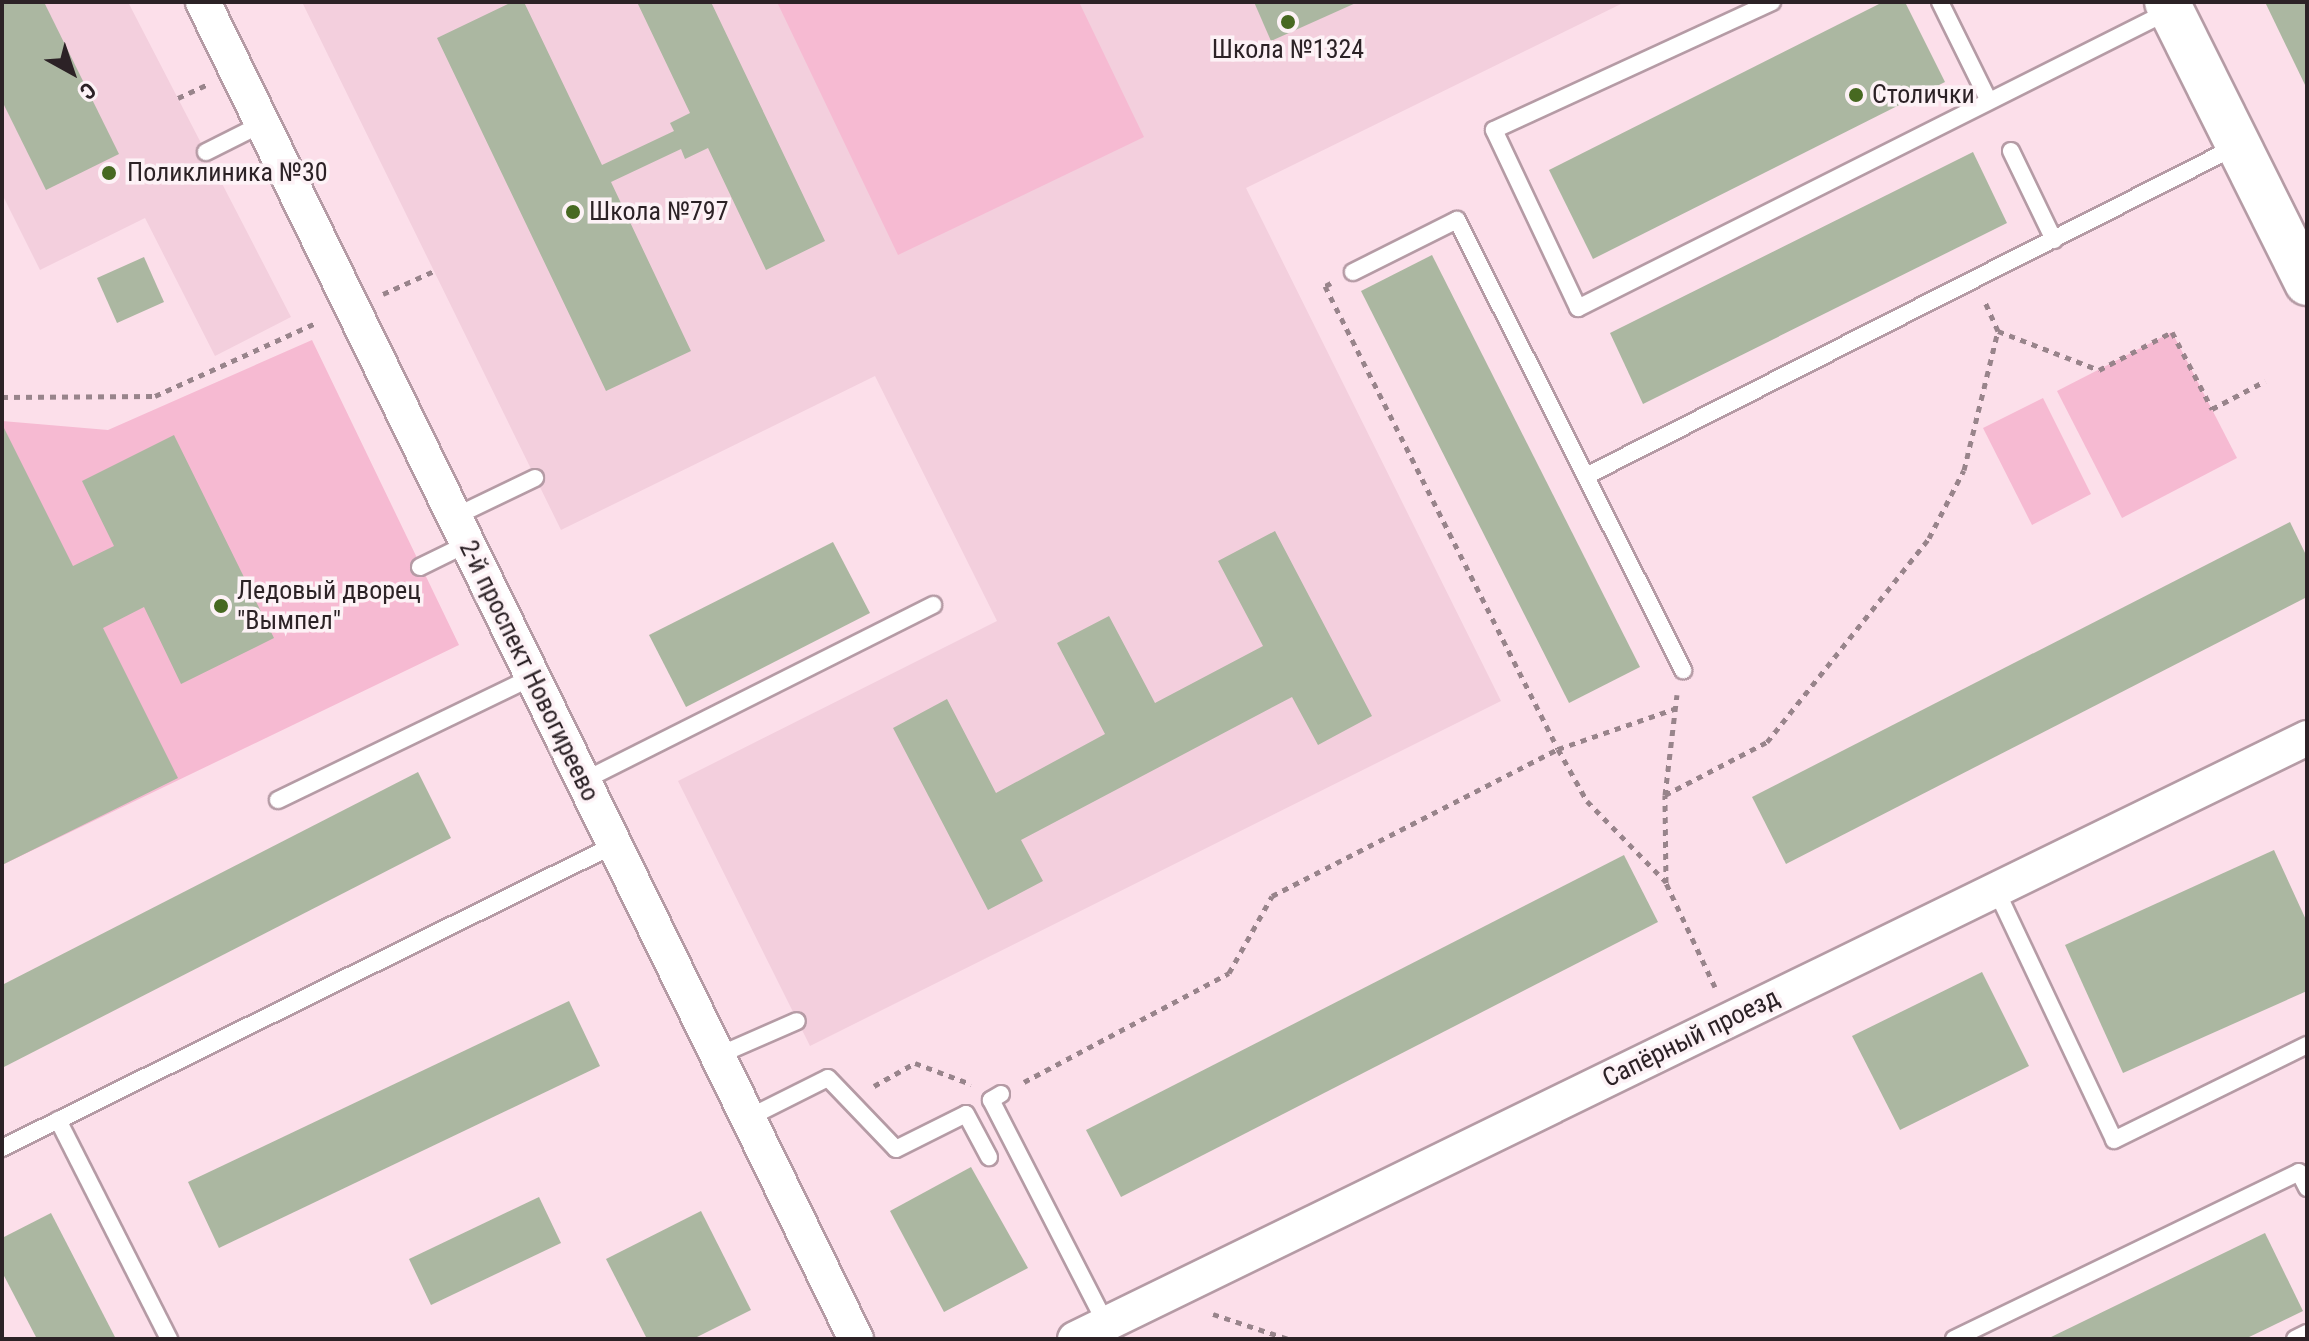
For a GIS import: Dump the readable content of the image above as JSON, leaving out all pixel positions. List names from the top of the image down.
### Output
{
  "streets": {
    "street": ["2-й проспект Новогиреево", "Сапёрный проезд"]
  },
  "places": [
    "Школа №1324",
    "Столички",
    "Поликлиника №30",
    "Школа №797",
    "Ледовый дворец \"Вымпел\""
  ],
  "north": "bottom right"
}
